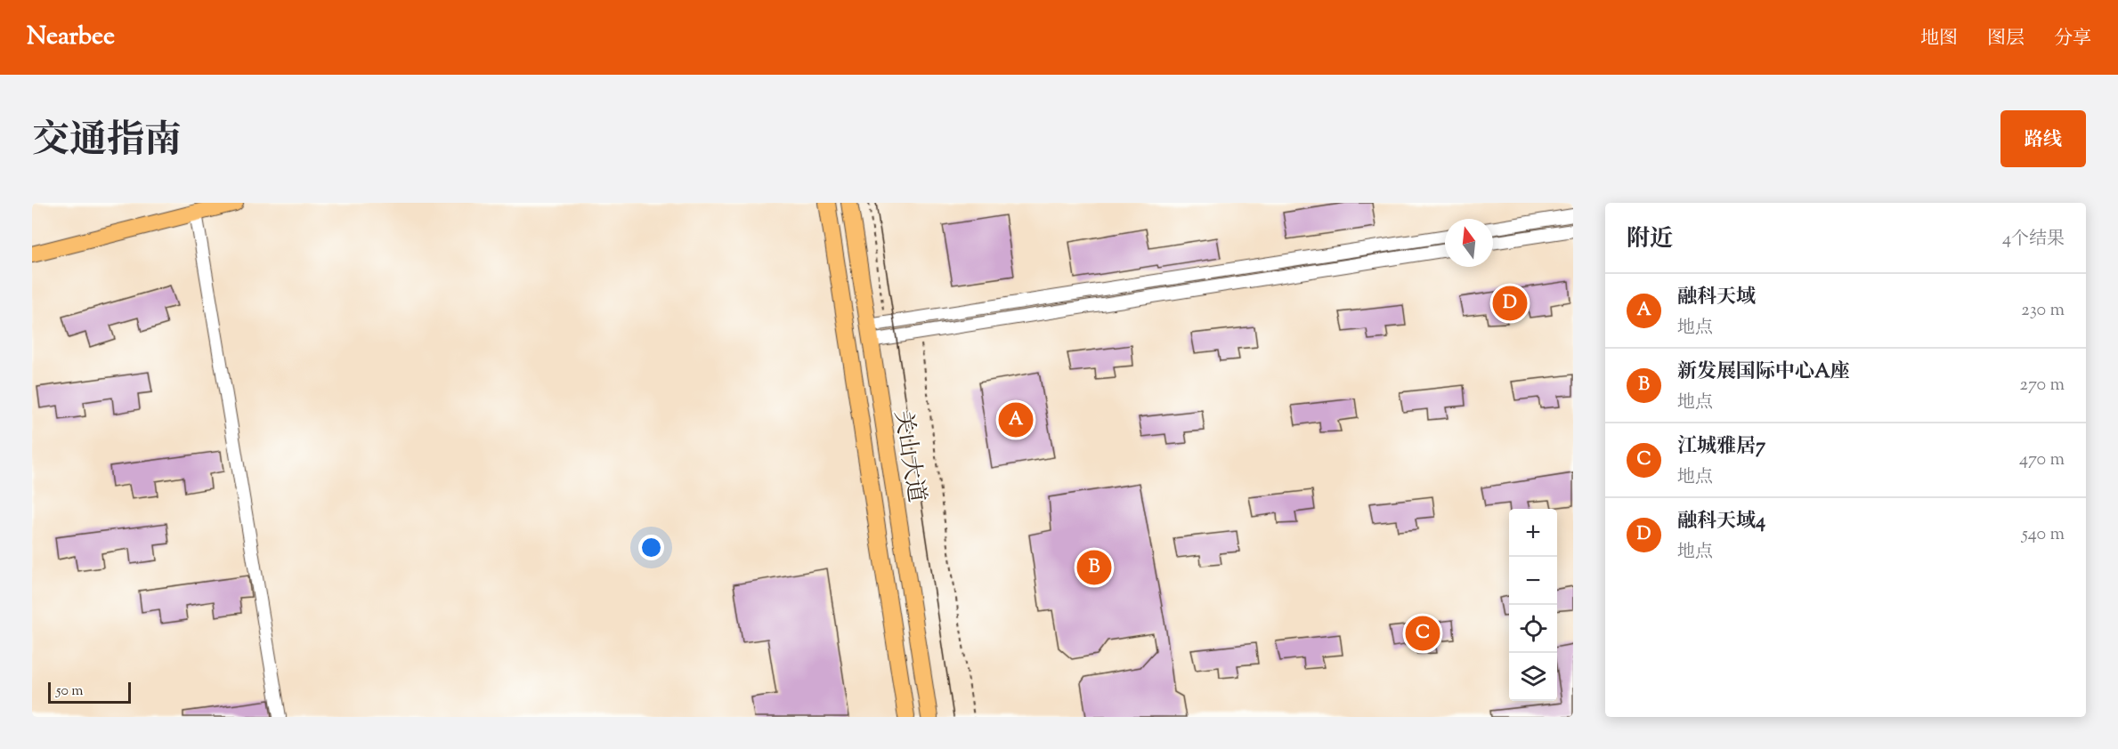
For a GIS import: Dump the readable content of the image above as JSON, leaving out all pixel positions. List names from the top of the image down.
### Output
{
  "streets": {
    "main road": ["关山大道"]
  },
  "scale_bar": "50 m",
  "north": "top",
  "page": {
    "header": "Nearbee",
    "nav": ["地图", "图层", "分享"],
    "title": "交通指南",
    "buttons": "路线",
    "heading": ["附近", "4个结果"],
    "list": [
      {
        "mark": "A",
        "name": "融科天域",
        "note": "地点",
        "value": "230 m"
      },
      {
        "mark": "B",
        "name": "新发展国际中心A座",
        "note": "地点",
        "value": "270 m"
      },
      {
        "mark": "C",
        "name": "江城雅居7",
        "note": "地点",
        "value": "470 m"
      },
      {
        "mark": "D",
        "name": "融科天域4",
        "note": "地点",
        "value": "540 m"
      }
    ],
    "pins": [
      "D",
      "A",
      "B",
      "C"
    ],
    "map_buttons": ["+", "−"],
    "scale": "50 m"
  }
}
